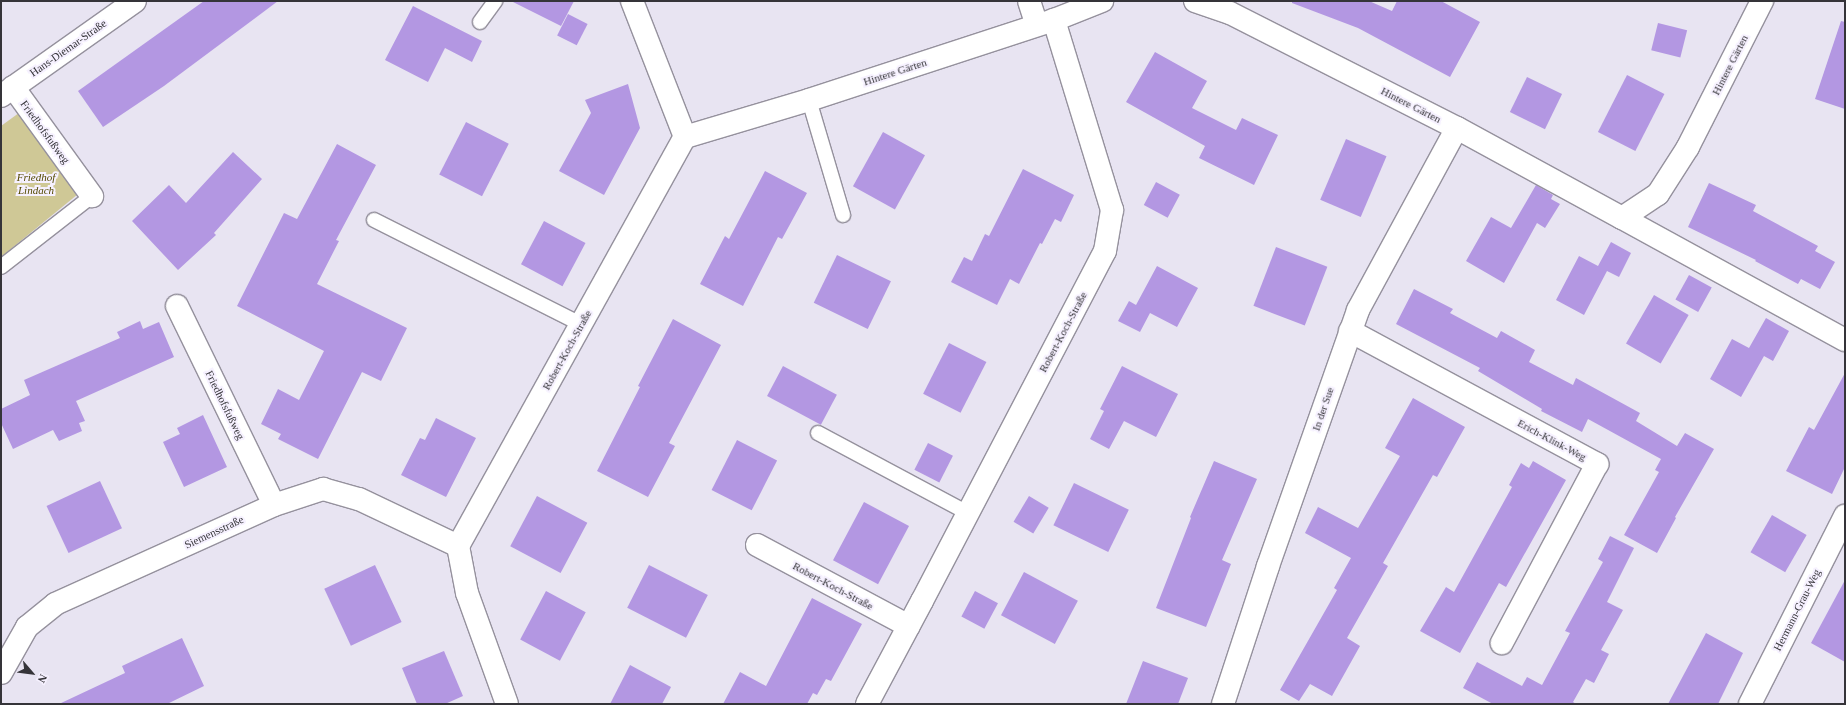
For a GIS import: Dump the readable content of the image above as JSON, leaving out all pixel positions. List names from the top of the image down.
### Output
{
  "streets": {
    "street": [
      "Hans-Diemar-Straße",
      "Hintere Gärten",
      "Friedhofsfußweg",
      "Robert-Koch-Straße",
      "In der Sue",
      "Erich-Klink-Weg",
      "Siemensstraße",
      "Hermann-Grau-Weg"
    ]
  },
  "crossings": [
    ["Hans-Diemar-Straße", "Friedhofsfußweg"],
    ["Hintere Gärten", "Robert-Koch-Straße"],
    ["Hintere Gärten", "In der Sue"],
    ["Friedhofsfußweg", "Siemensstraße"],
    ["Robert-Koch-Straße", "Siemensstraße"],
    ["In der Sue", "Erich-Klink-Weg"]
  ],
  "parks": ["Friedhof Lindach"],
  "north": "bottom right"
}
